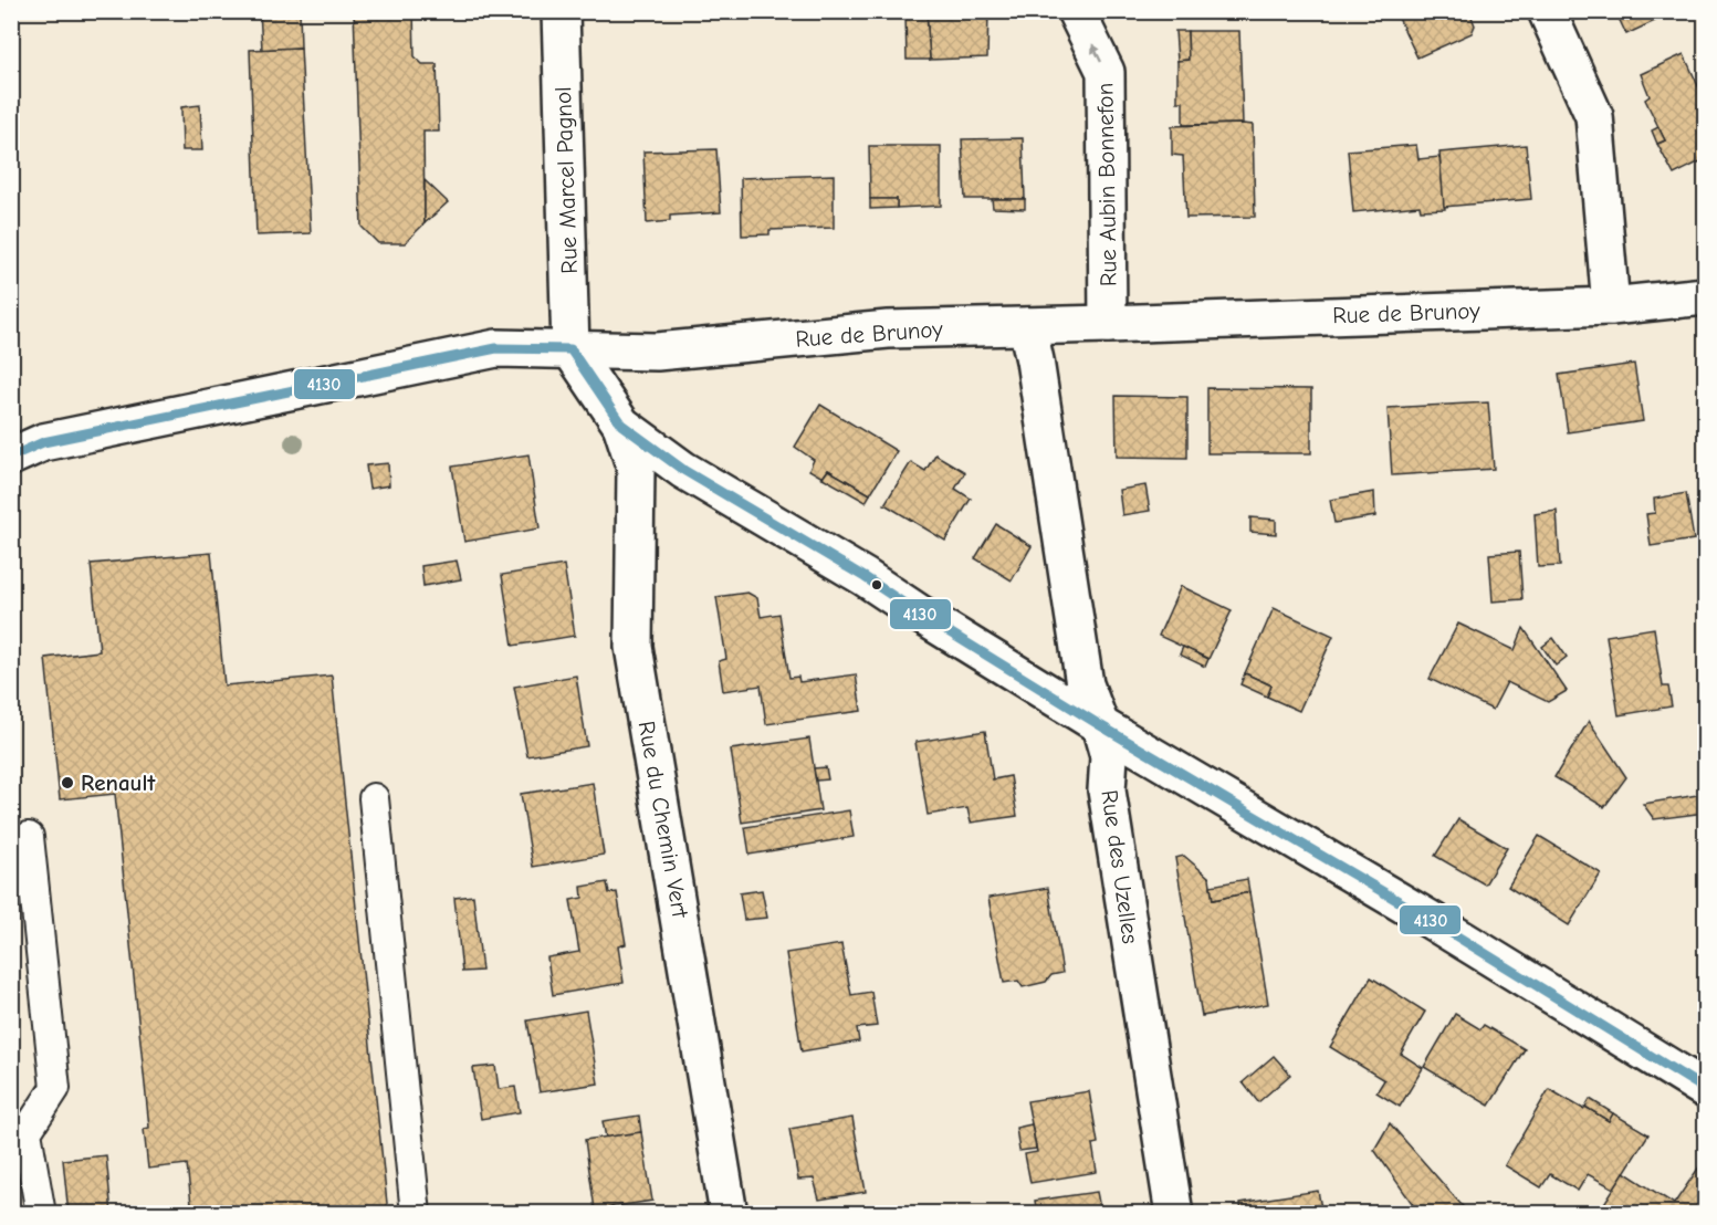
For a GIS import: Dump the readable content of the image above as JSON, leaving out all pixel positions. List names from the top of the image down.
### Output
{
  "streets": {
    "street": [
      "Rue Marcel Pagnol",
      "Rue Aubin Bonnefon",
      "Rue de Brunoy",
      "Rue du Chemin Vert",
      "Rue des Uzelles"
    ]
  },
  "crossings": [
    ["Rue Marcel Pagnol", "Rue de Brunoy"],
    ["Rue Aubin Bonnefon", "Rue de Brunoy"],
    ["Rue de Brunoy", "Rue des Uzelles"]
  ],
  "one_way": ["Rue Aubin Bonnefon"],
  "places": ["Renault"],
  "lines": ["transit line 4130"]
}
